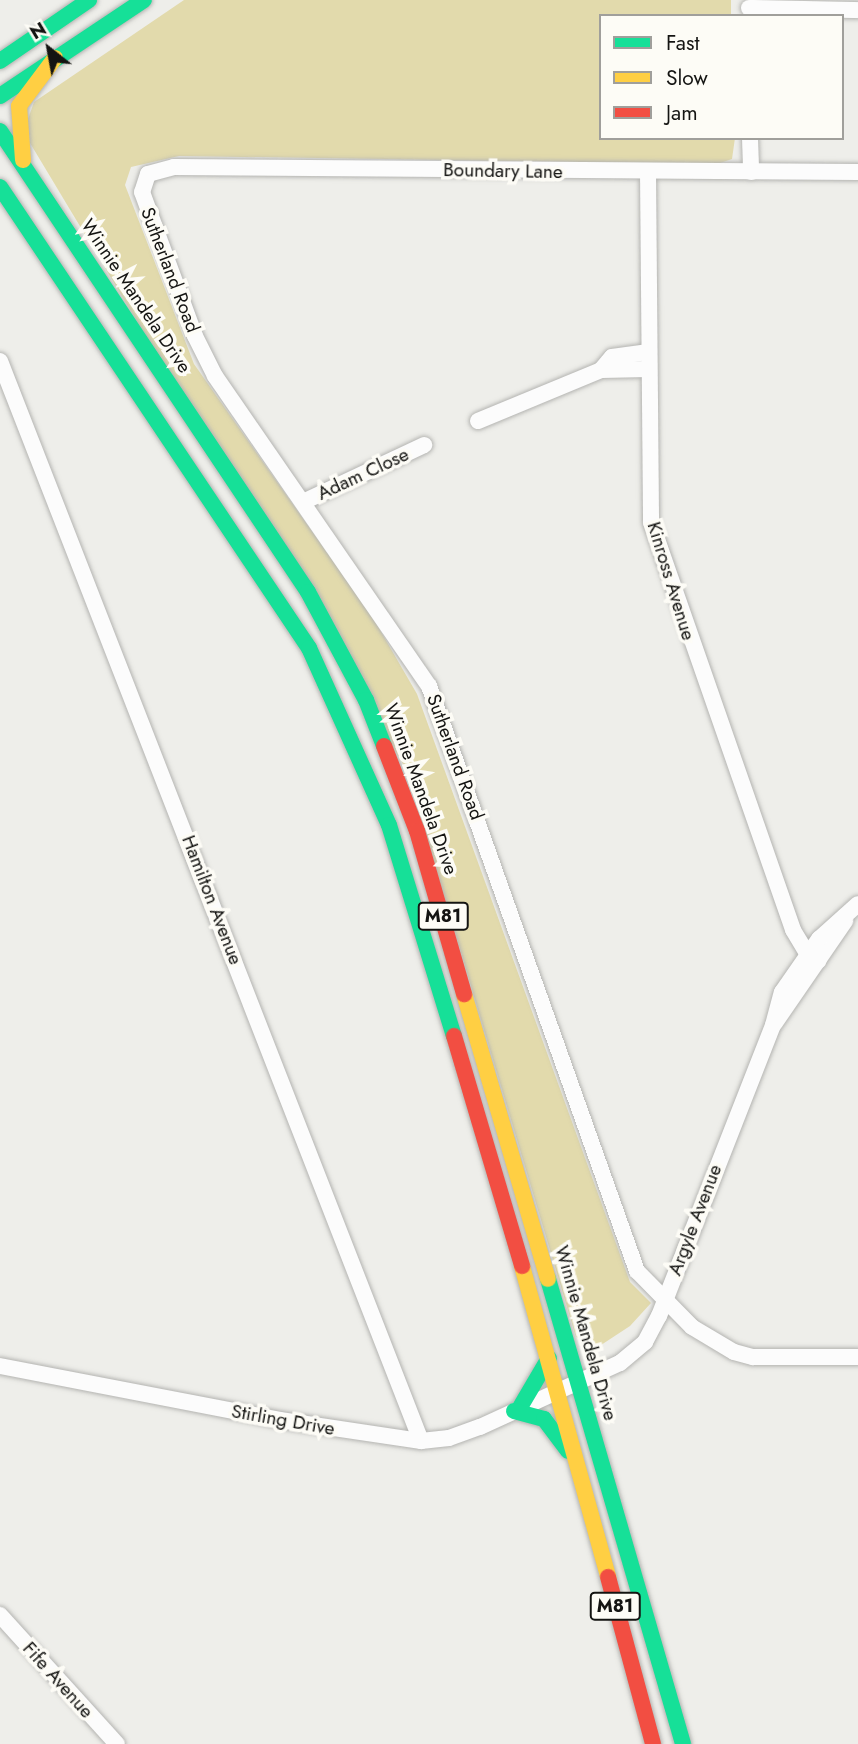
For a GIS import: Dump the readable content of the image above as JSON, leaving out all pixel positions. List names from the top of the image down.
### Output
{
  "streets": {
    "main road": ["Winnie Mandela Drive", "M81"],
    "street": [
      "Boundary Lane",
      "Sutherland Road",
      "Adam Close",
      "Kinross Avenue",
      "Hamilton Avenue",
      "Argyle Avenue",
      "Stirling Drive",
      "Fife Avenue"
    ]
  },
  "crossings": [
    ["Boundary Lane", "Sutherland Road"],
    ["Boundary Lane", "Kinross Avenue"],
    ["Sutherland Road", "Adam Close"],
    ["Sutherland Road", "Argyle Avenue"],
    ["Winnie Mandela Drive", "Argyle Avenue"],
    ["Kinross Avenue", "Argyle Avenue"],
    ["Hamilton Avenue", "Stirling Drive"],
    ["M81", "Argyle Avenue"],
    ["M81", "Stirling Drive"],
    ["Argyle Avenue", "Stirling Drive"]
  ],
  "legend": ["Fast", "Slow", "Jam"],
  "north": "top left"
}
